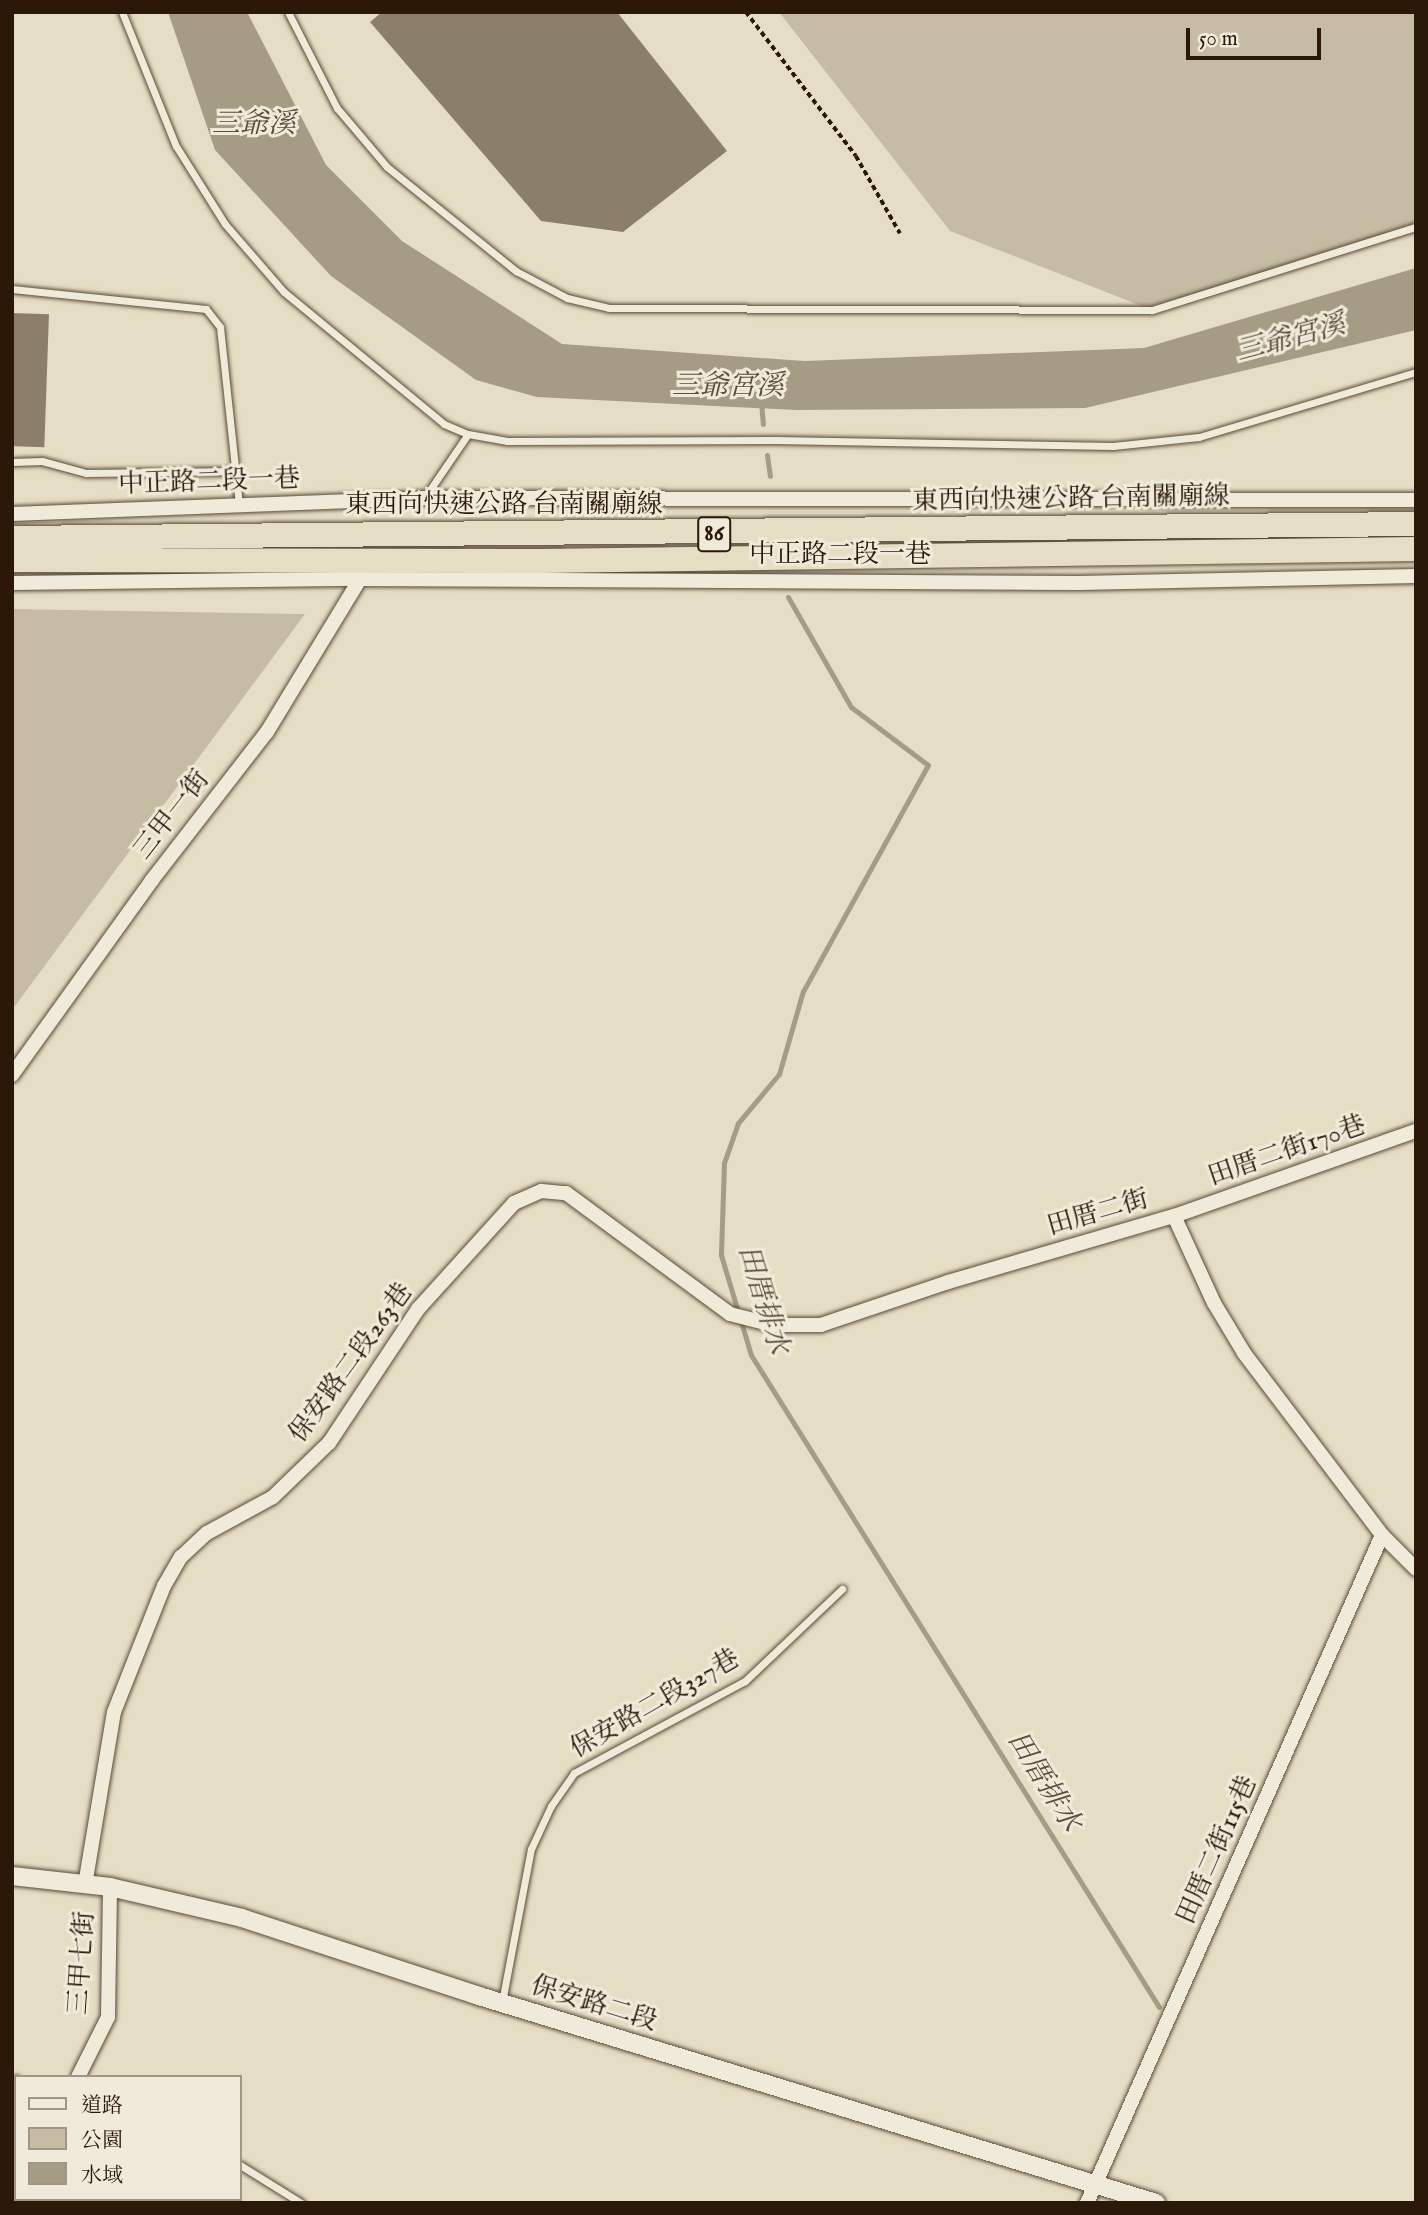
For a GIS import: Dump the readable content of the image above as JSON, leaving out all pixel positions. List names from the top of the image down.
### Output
{
  "streets": {
    "highway": ["東西向快速公路 台南關廟線", "86"],
    "street": [
      "中正路二段一巷",
      "三甲一街",
      "田厝二街170巷",
      "田厝二街",
      "保安路二段263巷",
      "田厝二街115巷",
      "三甲七街",
      "保安路二段"
    ],
    "lane": ["保安路二段327巷"]
  },
  "crossings": [
    ["中正路二段一巷", "三甲一街"],
    ["田厝二街170巷", "田厝二街"],
    ["田厝二街", "保安路二段263巷"],
    ["田厝二街", "田厝二街115巷"],
    ["保安路二段263巷", "保安路二段"],
    ["保安路二段327巷", "保安路二段"],
    ["田厝二街115巷", "保安路二段"],
    ["三甲七街", "保安路二段"]
  ],
  "water": ["三爺溪", "三爺宮溪", "田厝排水"],
  "legend": ["道路", "公園", "水域"],
  "scale_bar": "50 m"
}
